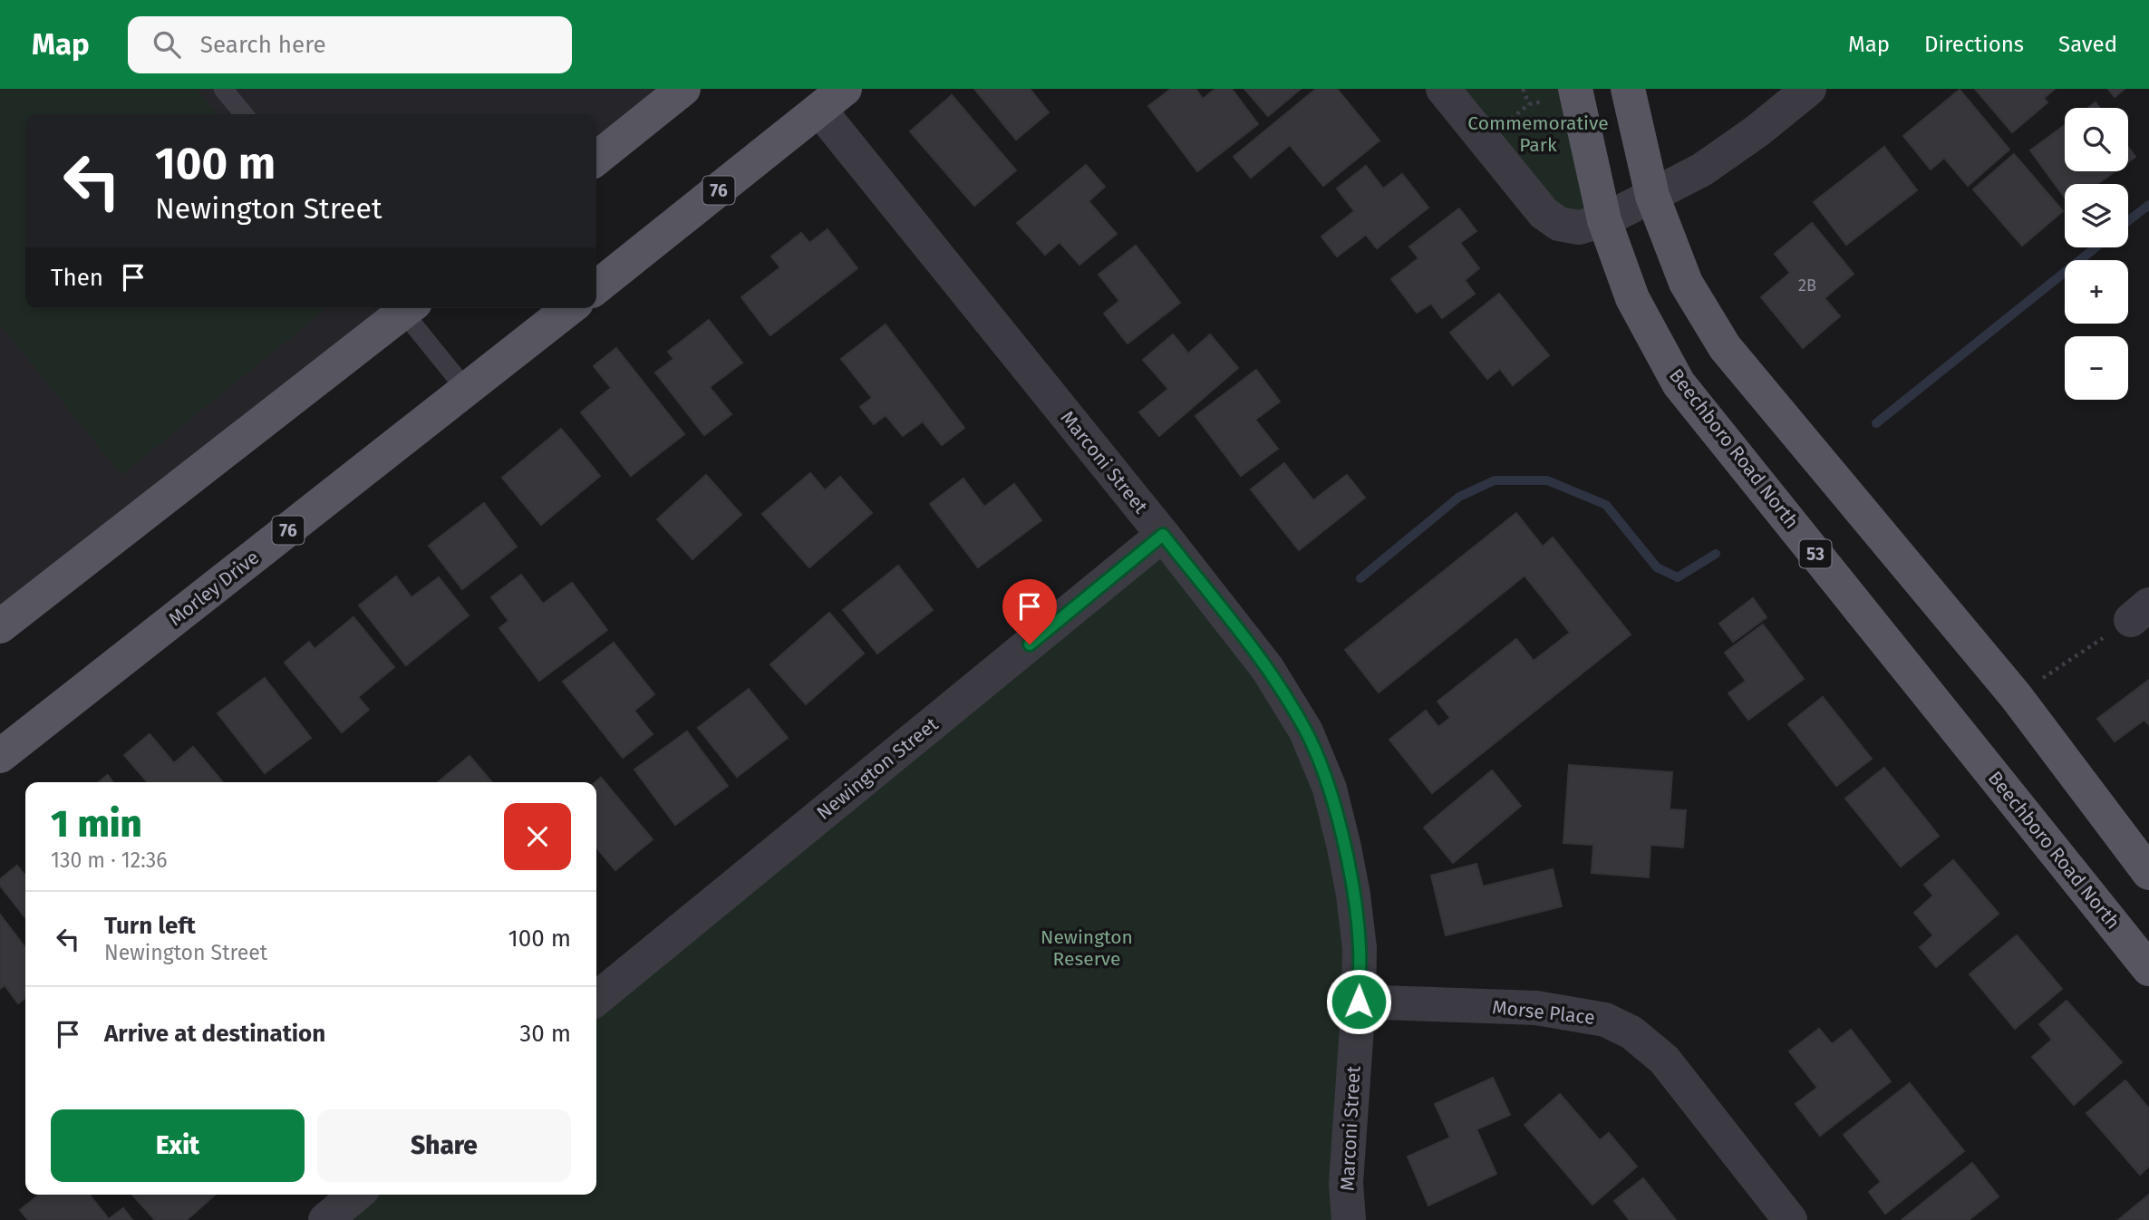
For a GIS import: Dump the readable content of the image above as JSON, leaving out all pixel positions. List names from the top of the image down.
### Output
{
  "streets": {
    "main road": [
      "76",
      "Beechboro Road North",
      "53",
      "Morley Drive"
    ],
    "street": ["Marconi Street", "Newington Street", "Morse Place"]
  },
  "crossings": [
    ["76", "Marconi Street"],
    ["Marconi Street", "Newington Street"],
    ["Marconi Street", "Morse Place"]
  ],
  "parks": ["Commemorative Park", "Newington Reserve"],
  "house_numbers": ["2B"],
  "page": {
    "header": "Map",
    "search": "Search here",
    "nav": ["Map", "Directions", "Saved"],
    "map_buttons": ["+", "−"],
    "turn": ["100 m", "Newington Street"],
    "then": "Then",
    "heading": ["1 min", "130 m · 12:36"],
    "list": [
      {
        "name": "Turn left",
        "note": "Newington Street",
        "value": "100 m"
      },
      {
        "name": "Arrive at destination",
        "value": "30 m"
      }
    ],
    "buttons": ["Exit", "Share"]
  }
}
